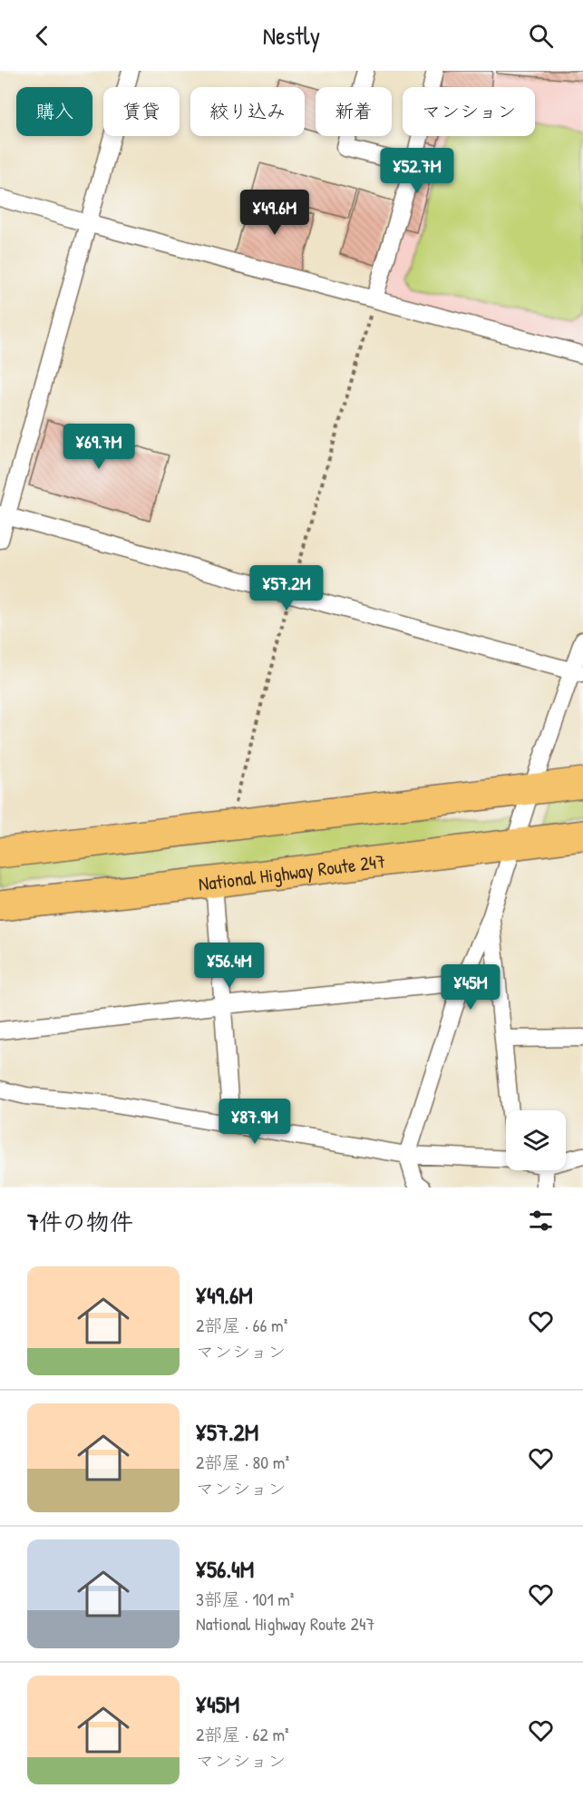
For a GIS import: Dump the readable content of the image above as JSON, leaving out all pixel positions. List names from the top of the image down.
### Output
{
  "streets": {
    "highway": ["National Highway Route 247"]
  },
  "page": {
    "header": "Nestly",
    "chip": [
      "購入",
      "賃貸",
      "絞り込み",
      "新着",
      "マンション"
    ],
    "price": [
      "¥52.7M",
      "¥49.6M",
      "¥69.7M",
      "¥57.2M",
      "¥56.4M",
      "¥45M",
      "¥87.9M"
    ],
    "heading": "7件の物件",
    "list": [
      {
        "name": "¥49.6M",
        "note": "2部屋 · 66 m² · マンション"
      },
      {
        "name": "¥57.2M",
        "note": "2部屋 · 80 m² · マンション"
      },
      {
        "name": "¥56.4M",
        "note": "3部屋 · 101 m² · National Highway Route 247"
      },
      {
        "name": "¥45M",
        "note": "2部屋 · 62 m² · マンション"
      }
    ]
  }
}
